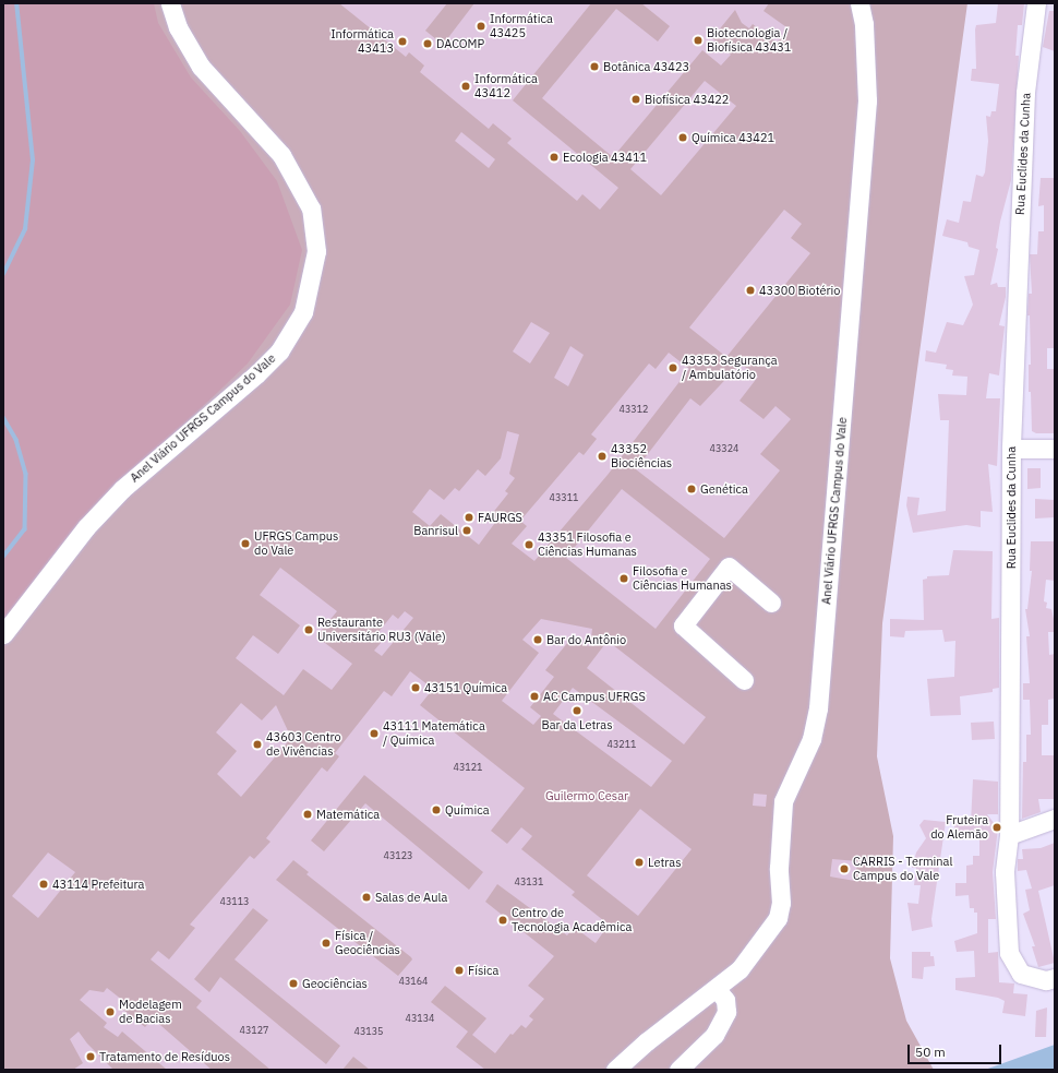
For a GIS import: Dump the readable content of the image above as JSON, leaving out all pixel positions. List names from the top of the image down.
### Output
{
  "streets": {
    "street": ["Rua Euclides da Cunha", "Anel Viário UFRGS Campus do Vale"]
  },
  "parks": ["Guilermo Cesar"],
  "places": [
    "Informática 43425",
    "Biotecnologia / Biofísica 43431",
    "Informática 43413",
    "DACOMP",
    "Botânica 43423",
    "Informática 43412",
    "Biofísica 43422",
    "Química 43421",
    "Ecologia 43411",
    "43300 Biotério",
    "43353 Segurança / Ambulatório",
    "43352 Biociências",
    "Genética",
    "FAURGS",
    "Banrisul",
    "UFRGS Campus do Vale",
    "43351 Filosofia e Ciências Humanas",
    "Filosofia e Ciências Humanas",
    "Restaurante Universitário RU3 (Vale)",
    "Bar do Antônio",
    "43151 Química",
    "AC Campus UFRGS",
    "Bar da Letras",
    "43111 Matemática / Química",
    "43603 Centro de Vivências",
    "Química",
    "Matemática",
    "Fruteira do Alemão",
    "Letras",
    "CARRIS - Terminal Campus do Vale",
    "43114 Prefeitura",
    "Salas de Aula",
    "Centro de Tecnologia Acadêmica",
    "Física / Geociências",
    "Física",
    "Geociências",
    "Modelagem de Bacias",
    "Tratamento de Resíduos"
  ],
  "house_numbers": [
    "43312",
    "43324",
    "43311",
    "43211",
    "43121",
    "43123",
    "43131",
    "43113",
    "43164",
    "43134",
    "43127",
    "43135"
  ],
  "scale_bar": "50 m"
}
